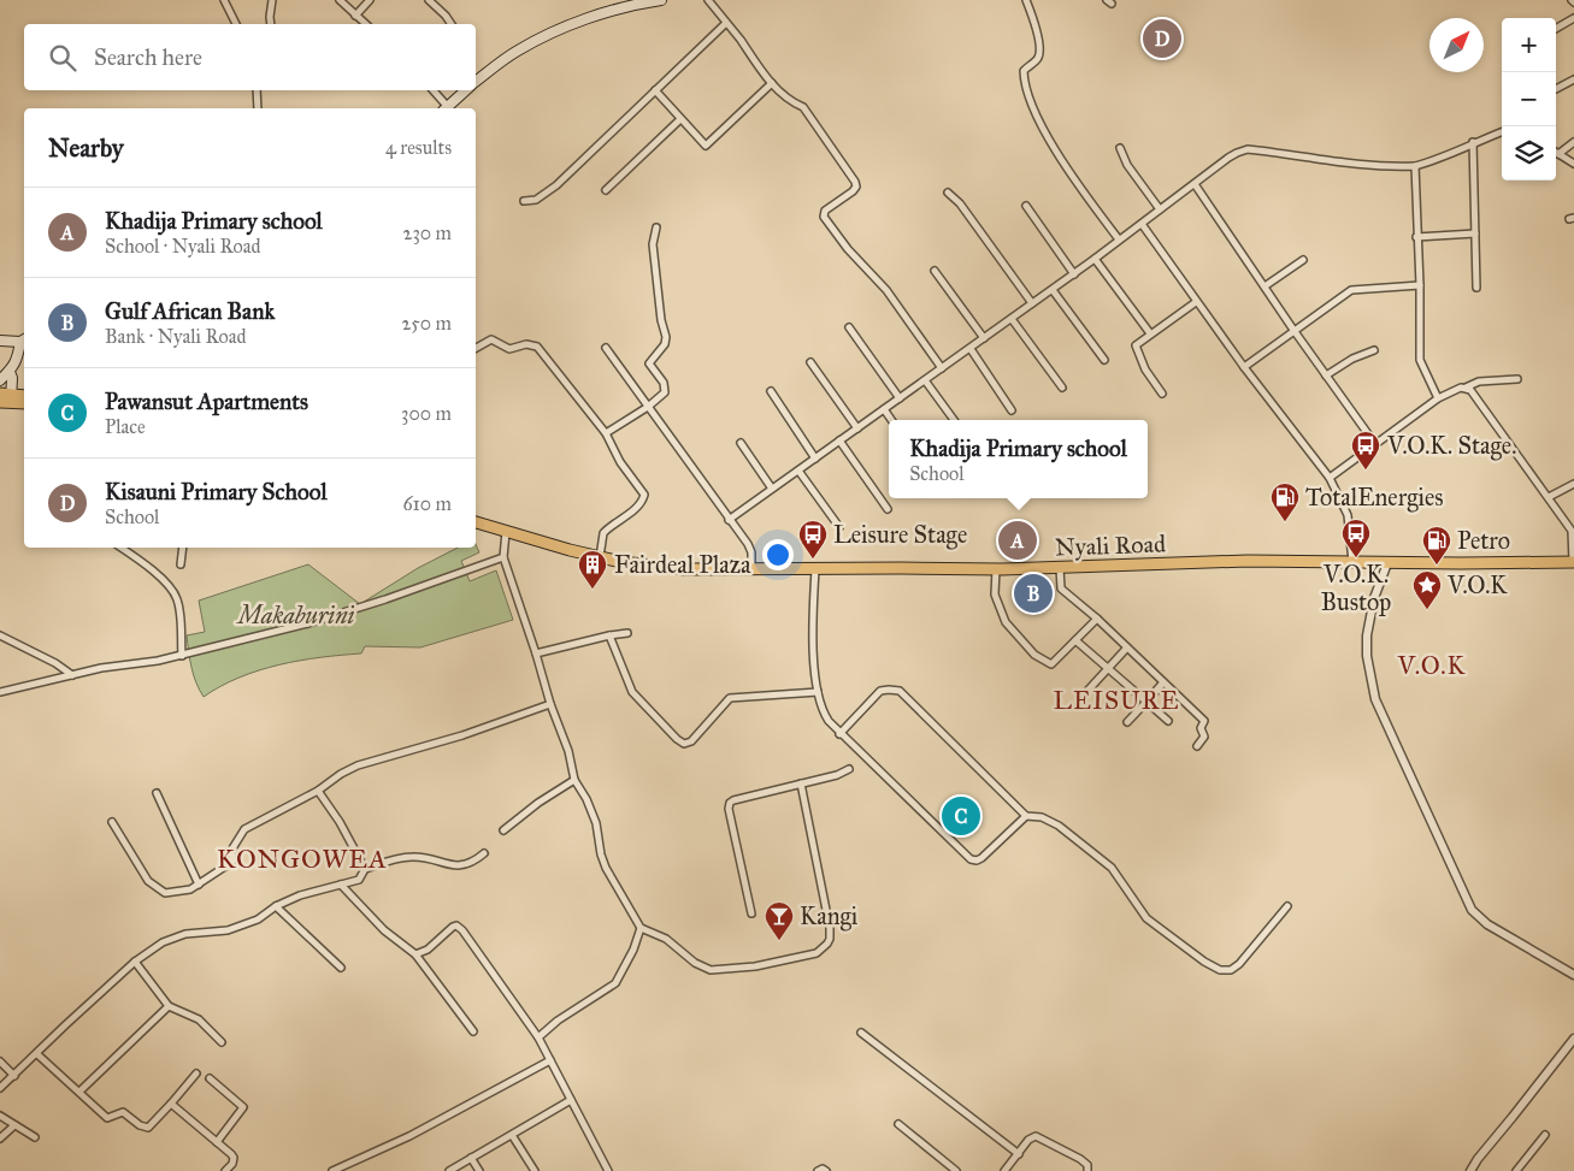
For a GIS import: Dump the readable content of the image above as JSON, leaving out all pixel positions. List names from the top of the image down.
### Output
{
  "streets": {
    "highway": ["Nyali Road"]
  },
  "districts": ["V.O.K", "LEISURE", "KONGOWEA"],
  "parks": ["Makaburini"],
  "places": {
    "bus stop": ["V.O.K. Stage.", "V.O.K. Bustop", "Leisure Stage"],
    "fuel station": ["TotalEnergies", "Petro"],
    "building": ["Fairdeal Plaza"],
    "place": ["V.O.K"],
    "bar": ["Kangi"]
  },
  "north": "top right",
  "page": {
    "pins": [
      "D",
      "A",
      "B",
      "C"
    ],
    "map_buttons": ["+", "−"],
    "search": "Search here",
    "heading": ["Nearby", "4 results"],
    "list": [
      {
        "mark": "A",
        "name": "Khadija Primary school",
        "note": "School · Nyali Road",
        "value": "230 m"
      },
      {
        "mark": "B",
        "name": "Gulf African Bank",
        "note": "Bank · Nyali Road",
        "value": "250 m"
      },
      {
        "mark": "C",
        "name": "Pawansut Apartments",
        "note": "Place",
        "value": "300 m"
      },
      {
        "mark": "D",
        "name": "Kisauni Primary School",
        "note": "School",
        "value": "610 m"
      }
    ],
    "popup": ["Khadija Primary school", "School"]
  }
}
